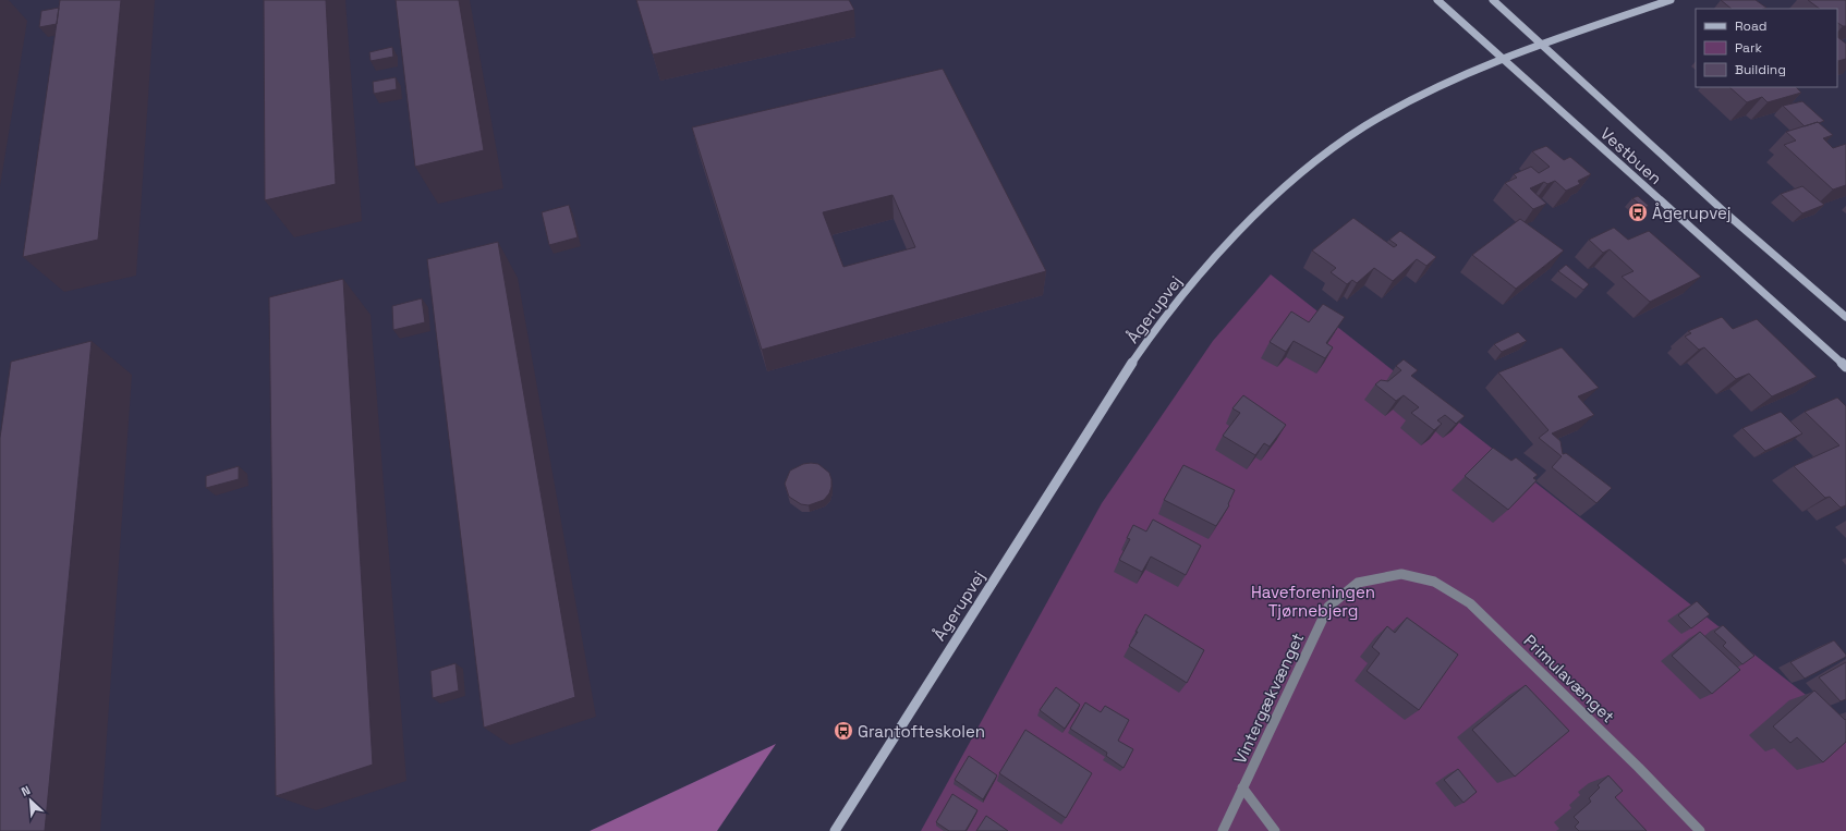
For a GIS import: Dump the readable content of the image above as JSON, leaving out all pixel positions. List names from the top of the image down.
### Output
{
  "streets": {
    "street": ["Vestbuen", "Ågerupvej"],
    "lane": ["Primulavænget", "Vintergækvænget"]
  },
  "crossings": [
    ["Vestbuen", "Ågerupvej"],
    ["Primulavænget", "Vintergækvænget"]
  ],
  "parks": ["Haveforeningen Tjørnebjerg"],
  "places": {
    "bus stop": ["Ågerupvej", "Grantofteskolen"]
  },
  "legend": ["Road", "Park", "Building"],
  "north": "top left"
}
